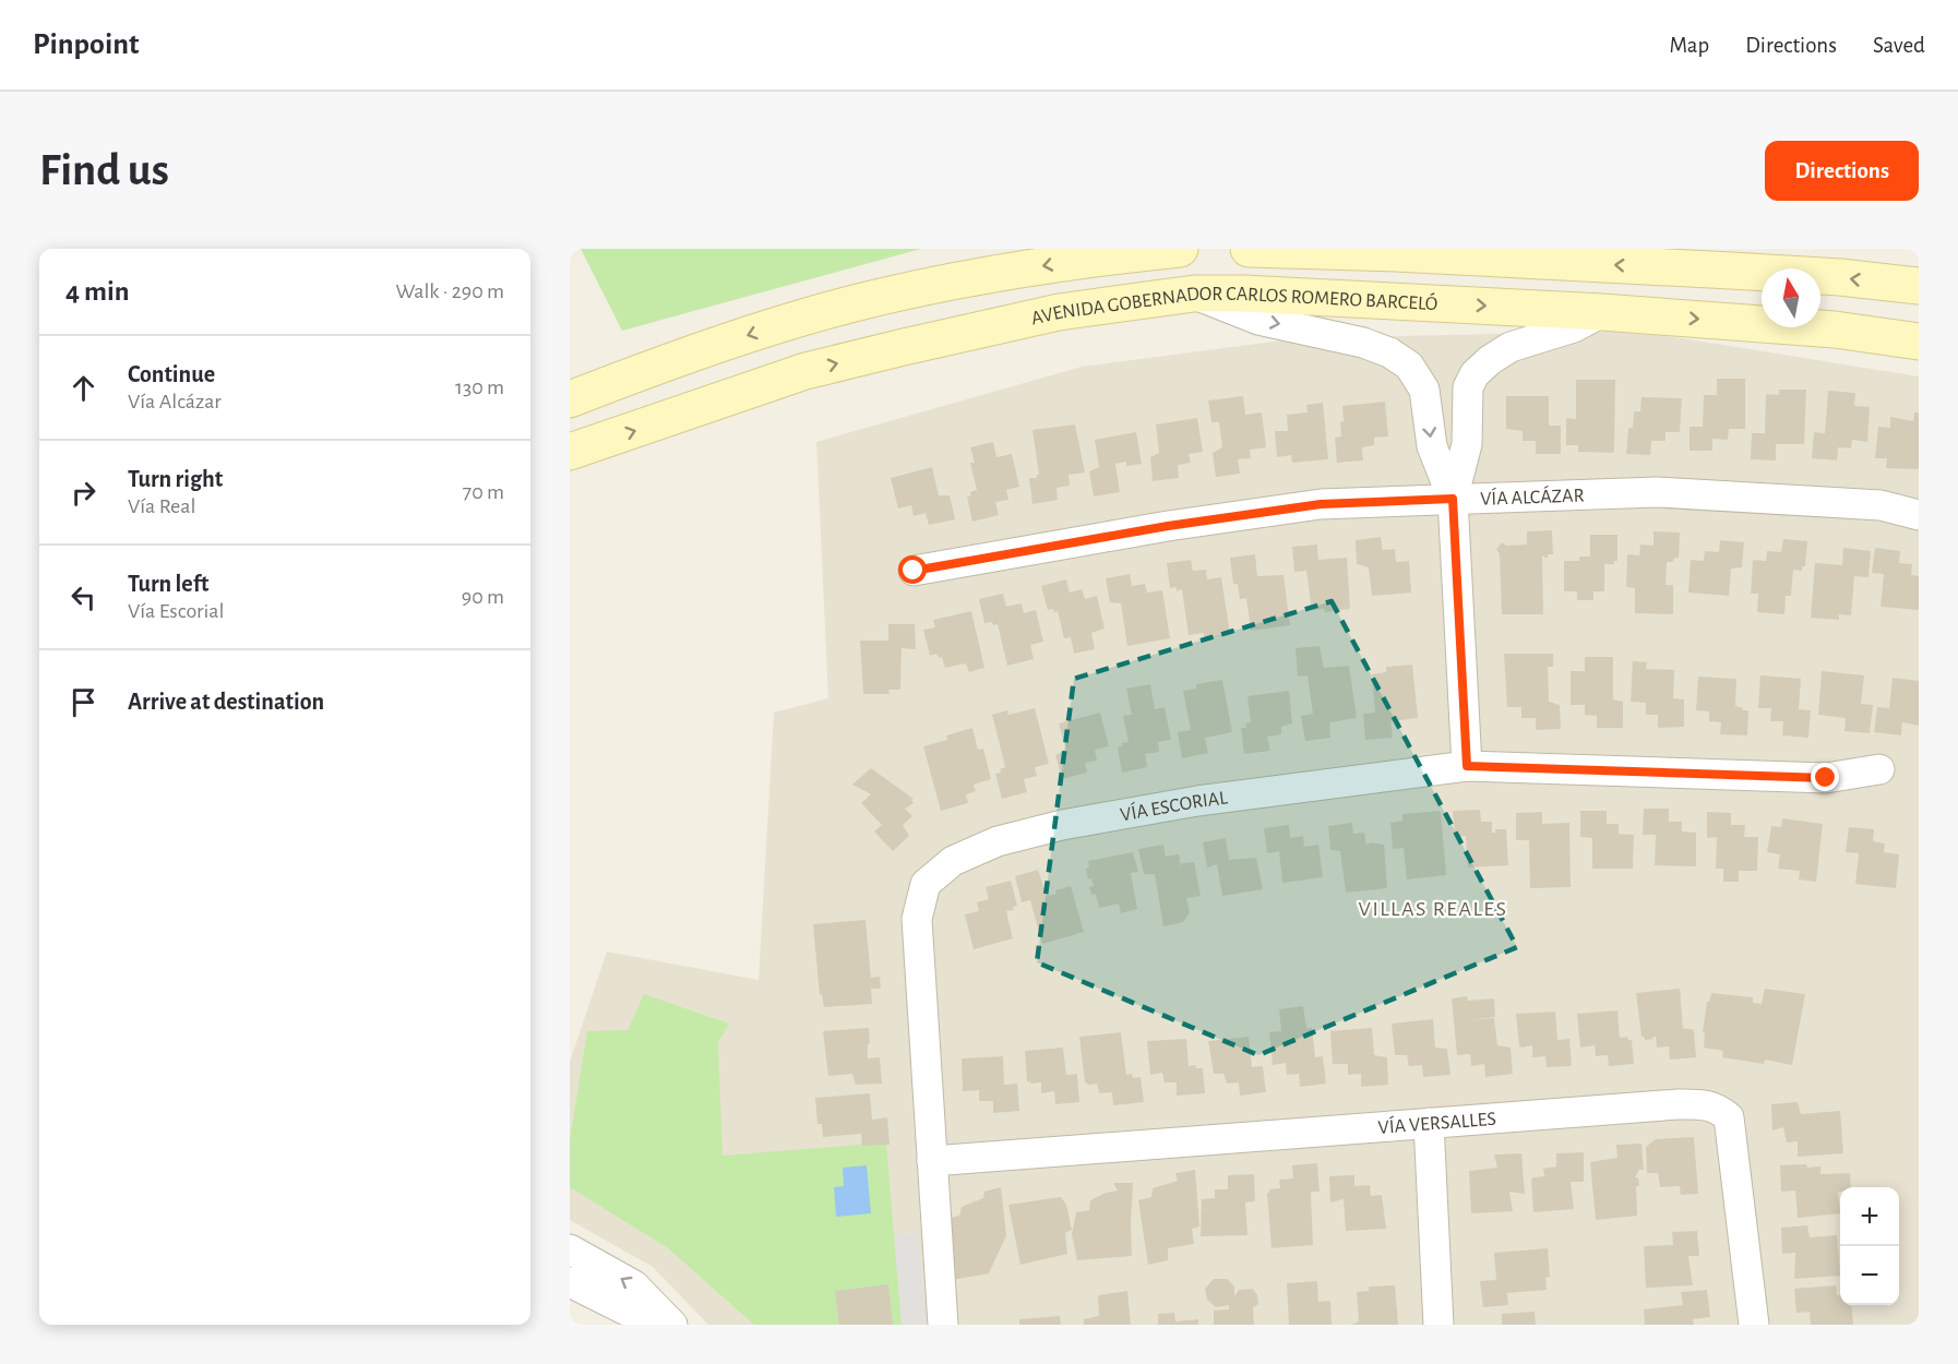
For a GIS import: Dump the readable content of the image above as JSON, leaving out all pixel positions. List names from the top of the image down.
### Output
{
  "streets": {
    "main road": ["AVENIDA GOBERNADOR CARLOS ROMERO BARCELÓ"],
    "street": ["VÍA ALCÁZAR", "VÍA ESCORIAL", "VÍA VERSALLES"]
  },
  "crossings": [
    ["VÍA ESCORIAL", "VÍA VERSALLES"]
  ],
  "districts": ["VILLAS REALES"],
  "north": "top",
  "page": {
    "header": "Pinpoint",
    "nav": ["Map", "Directions", "Saved"],
    "buttons": "Directions",
    "title": "Find us",
    "heading": ["4 min", "Walk · 290 m"],
    "list": [
      ["Continue", "Vía Alcázar", "130 m"],
      ["Turn right", "Vía Real", "70 m"],
      ["Turn left", "Vía Escorial", "90 m"],
      "Arrive at destination"
    ],
    "map_buttons": ["+", "−"]
  }
}
